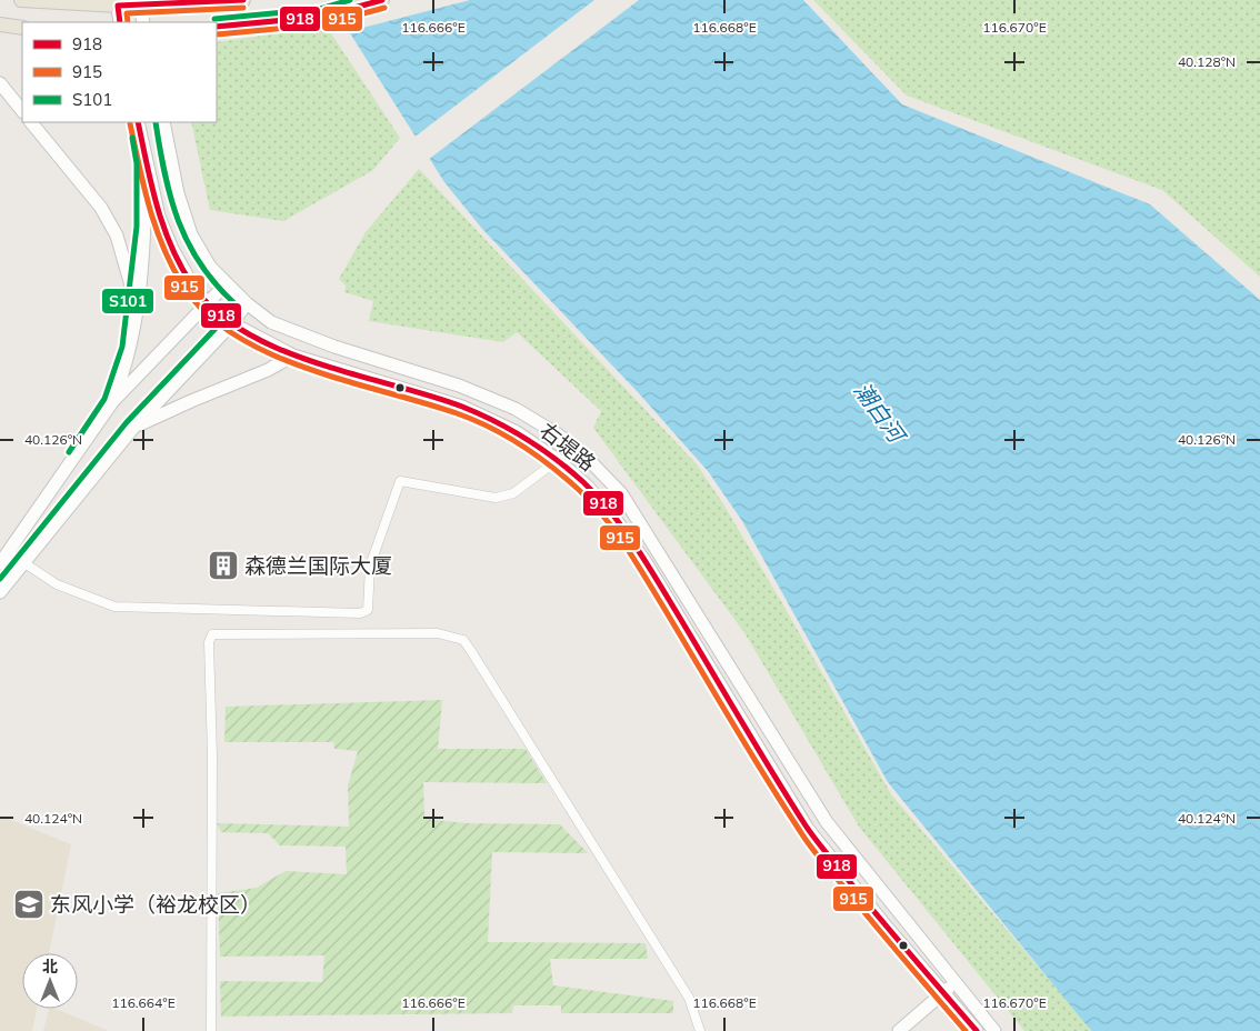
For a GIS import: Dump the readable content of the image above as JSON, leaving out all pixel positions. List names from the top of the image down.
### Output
{
  "streets": {
    "main road": ["右堤路"]
  },
  "water": ["潮白河"],
  "places": {
    "building": ["森德兰国际大厦"],
    "school or university": ["东风小学（裕龙校区）"]
  },
  "lines": ["transit line 918", "transit line S101", "transit line 915"],
  "legend": ["918", "915", "S101"],
  "north": "top",
  "coordinates": [
    "116.666°E",
    "116.668°E",
    "116.670°E",
    "40.128°N",
    "40.126°N",
    "40.124°N",
    "116.664°E"
  ]
}
